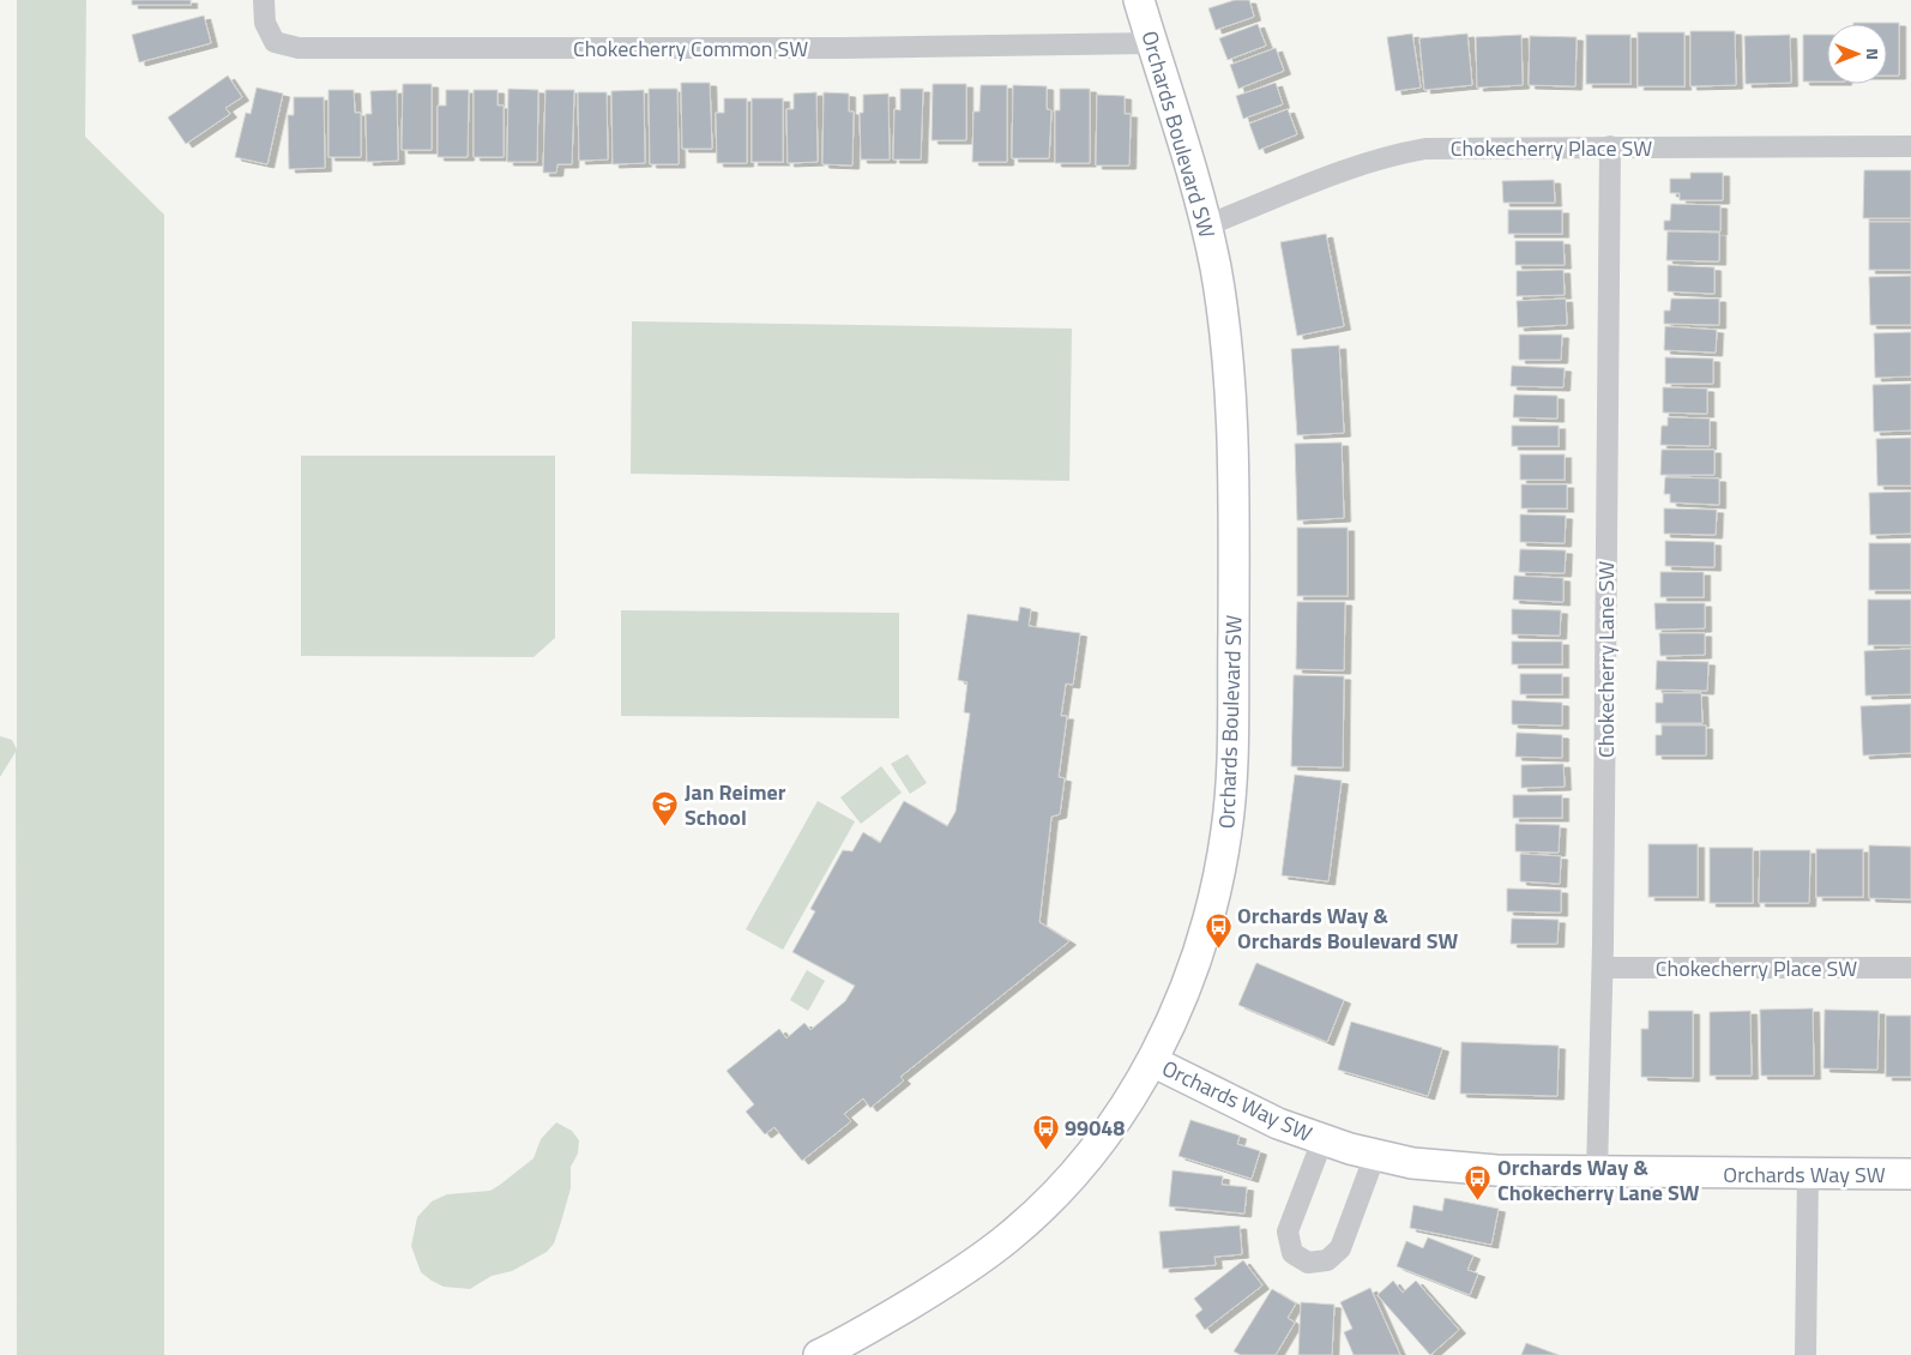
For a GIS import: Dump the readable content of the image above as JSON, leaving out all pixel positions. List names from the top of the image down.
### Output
{
  "streets": {
    "street": [
      "Chokecherry Common SW",
      "Orchards Boulevard SW",
      "Chokecherry Place SW",
      "Chokecherry Lane SW",
      "Orchards Way SW"
    ]
  },
  "crossings": [
    ["Chokecherry Common SW", "Orchards Boulevard SW"],
    ["Orchards Boulevard SW", "Chokecherry Place SW"],
    ["Orchards Boulevard SW", "Orchards Way SW"],
    ["Chokecherry Place SW", "Chokecherry Lane SW"],
    ["Chokecherry Lane SW", "Orchards Way SW"]
  ],
  "places": {
    "school or university": ["Jan Reimer School"],
    "bus stop": ["Orchards Way & Orchards Boulevard SW", "99048", "Orchards Way & Chokecherry Lane SW"]
  },
  "north": "right"
}
